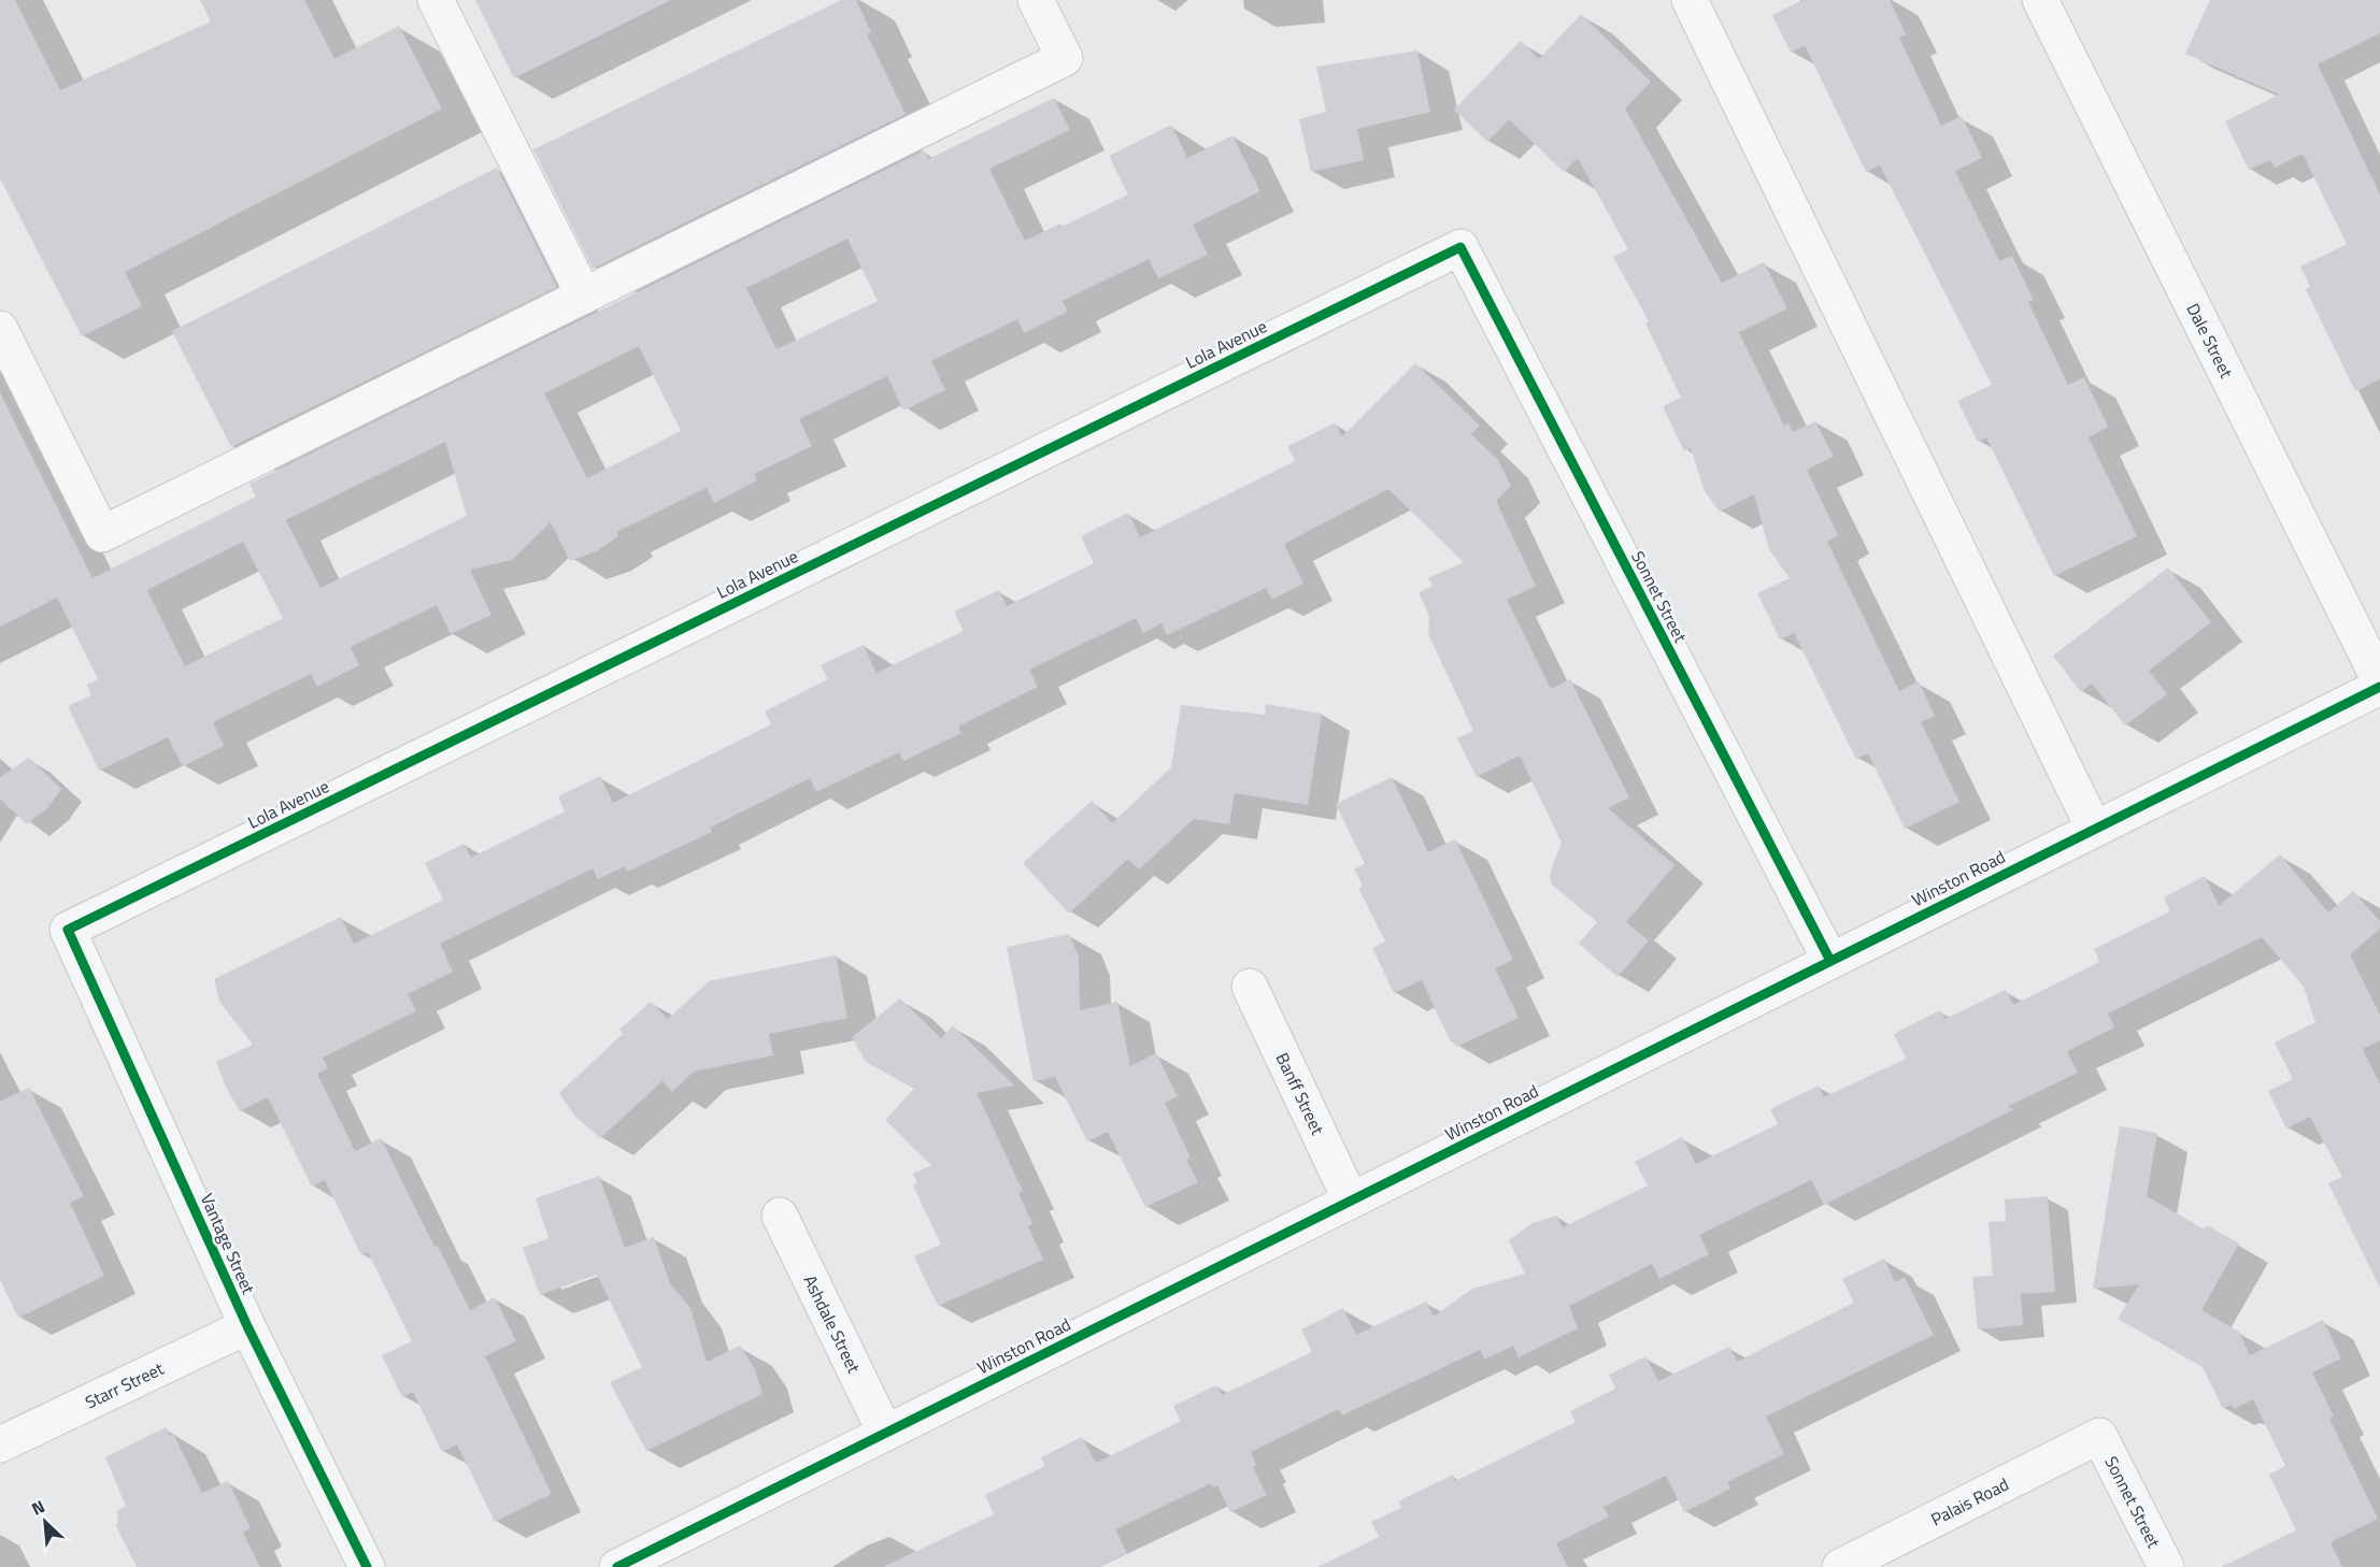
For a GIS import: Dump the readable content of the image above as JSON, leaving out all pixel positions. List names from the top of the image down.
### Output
{
  "streets": {
    "street": [
      "Dale Street",
      "Lola Avenue",
      "Sonnet Street",
      "Winston Road",
      "Banff Street",
      "Vantage Street",
      "Ashdale Street",
      "Starr Street",
      "Palais Road"
    ]
  },
  "crossings": [
    ["Dale Street", "Winston Road"],
    ["Lola Avenue", "Sonnet Street"],
    ["Lola Avenue", "Vantage Street"],
    ["Sonnet Street", "Winston Road"],
    ["Sonnet Street", "Palais Road"],
    ["Winston Road", "Banff Street"],
    ["Winston Road", "Ashdale Street"],
    ["Vantage Street", "Starr Street"]
  ],
  "north": "top left"
}
